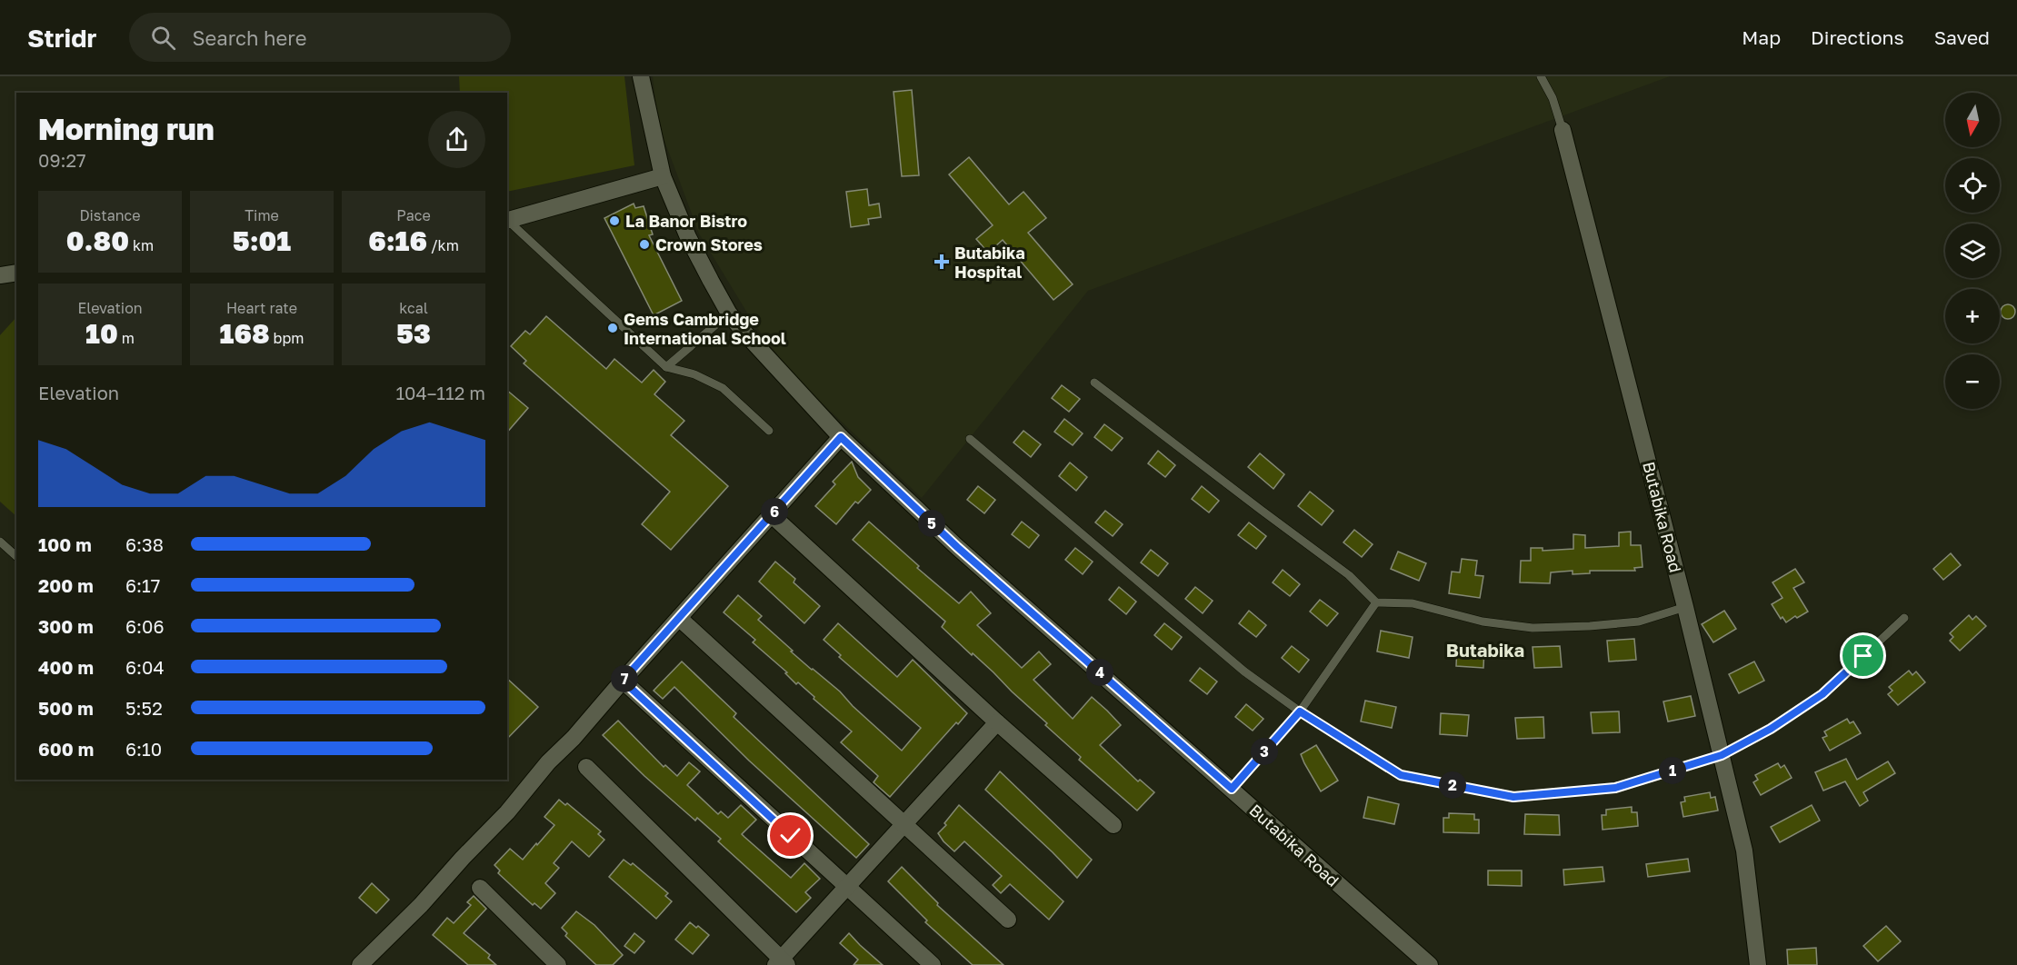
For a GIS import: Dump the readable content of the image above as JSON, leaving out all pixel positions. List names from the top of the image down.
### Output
{
  "streets": {
    "street": ["Butabika Road"]
  },
  "districts": ["Butabika"],
  "places": {
    "other": ["La Banor Bistro", "Crown Stores", "Gems Cambridge International School"],
    "health": ["Butabika Hospital"]
  },
  "north": "bottom",
  "page": {
    "header": "Stridr",
    "search": "Search here",
    "nav": ["Map", "Directions", "Saved"],
    "map_buttons": ["+", "−"],
    "heading": ["Morning run", "09:27"],
    "stats": [
      ["Distance", "0.80 km"],
      ["Time", "5:01"],
      ["Pace", "6:16 /km"],
      ["Elevation", "10 m"],
      ["Heart rate", "168 bpm"],
      ["kcal", "53"]
    ],
    "chart": ["Elevation", "104–112 m"],
    "pins": [
      "6",
      "5",
      "4",
      "7",
      "3",
      "1",
      "2"
    ],
    "list": [
      {
        "name": "100 m",
        "note": "6:38"
      },
      {
        "name": "200 m",
        "note": "6:17"
      },
      {
        "name": "300 m",
        "note": "6:06"
      },
      {
        "name": "400 m",
        "note": "6:04"
      },
      {
        "name": "500 m",
        "note": "5:52"
      },
      {
        "name": "600 m",
        "note": "6:10"
      }
    ]
  }
}
